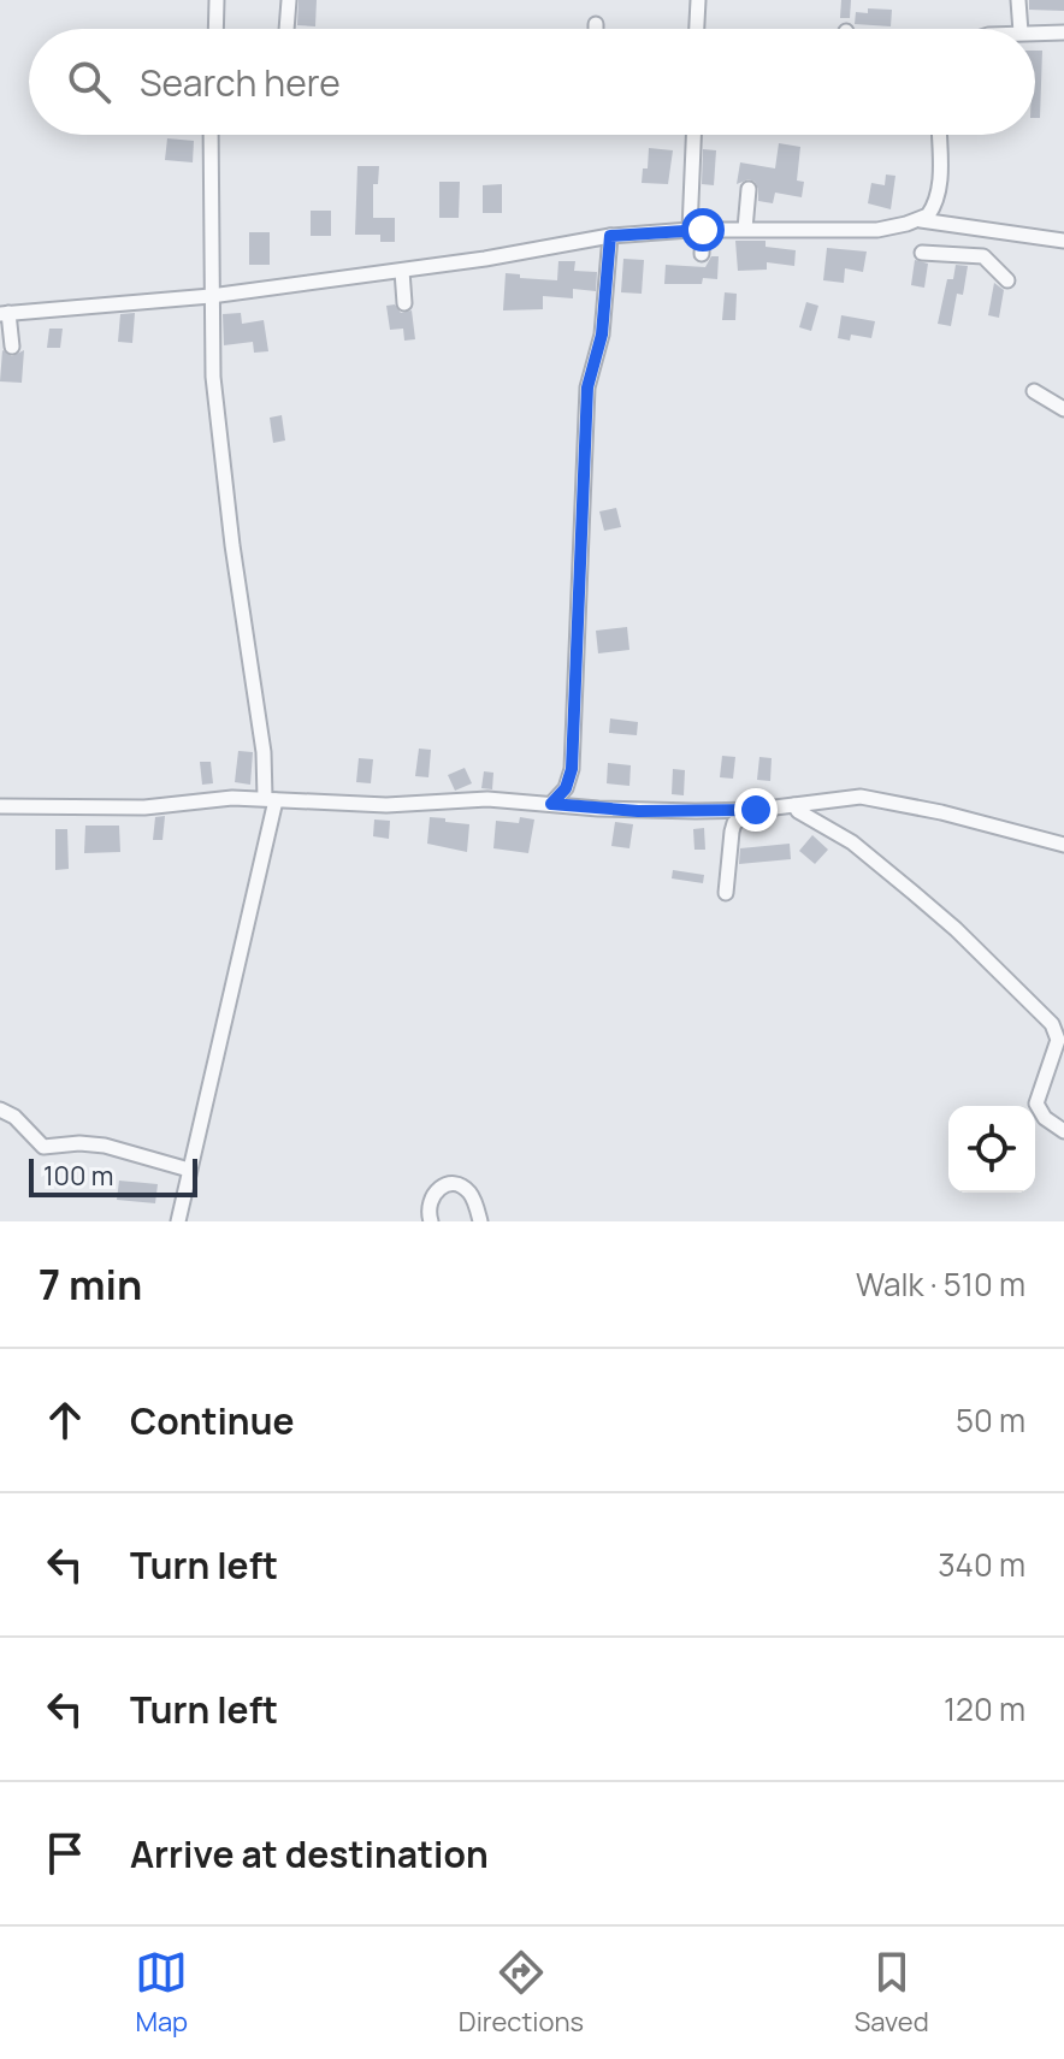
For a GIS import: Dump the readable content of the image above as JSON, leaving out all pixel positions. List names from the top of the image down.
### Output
{
  "scale_bar": "100 m",
  "page": {
    "search": "Search here",
    "scale": "100 m",
    "heading": ["7 min", "Walk · 510 m"],
    "list": [
      ["Continue", "50 m"],
      ["Turn left", "340 m"],
      ["Turn left", "120 m"],
      "Arrive at destination"
    ],
    "nav": ["Map", "Directions", "Saved"]
  }
}
